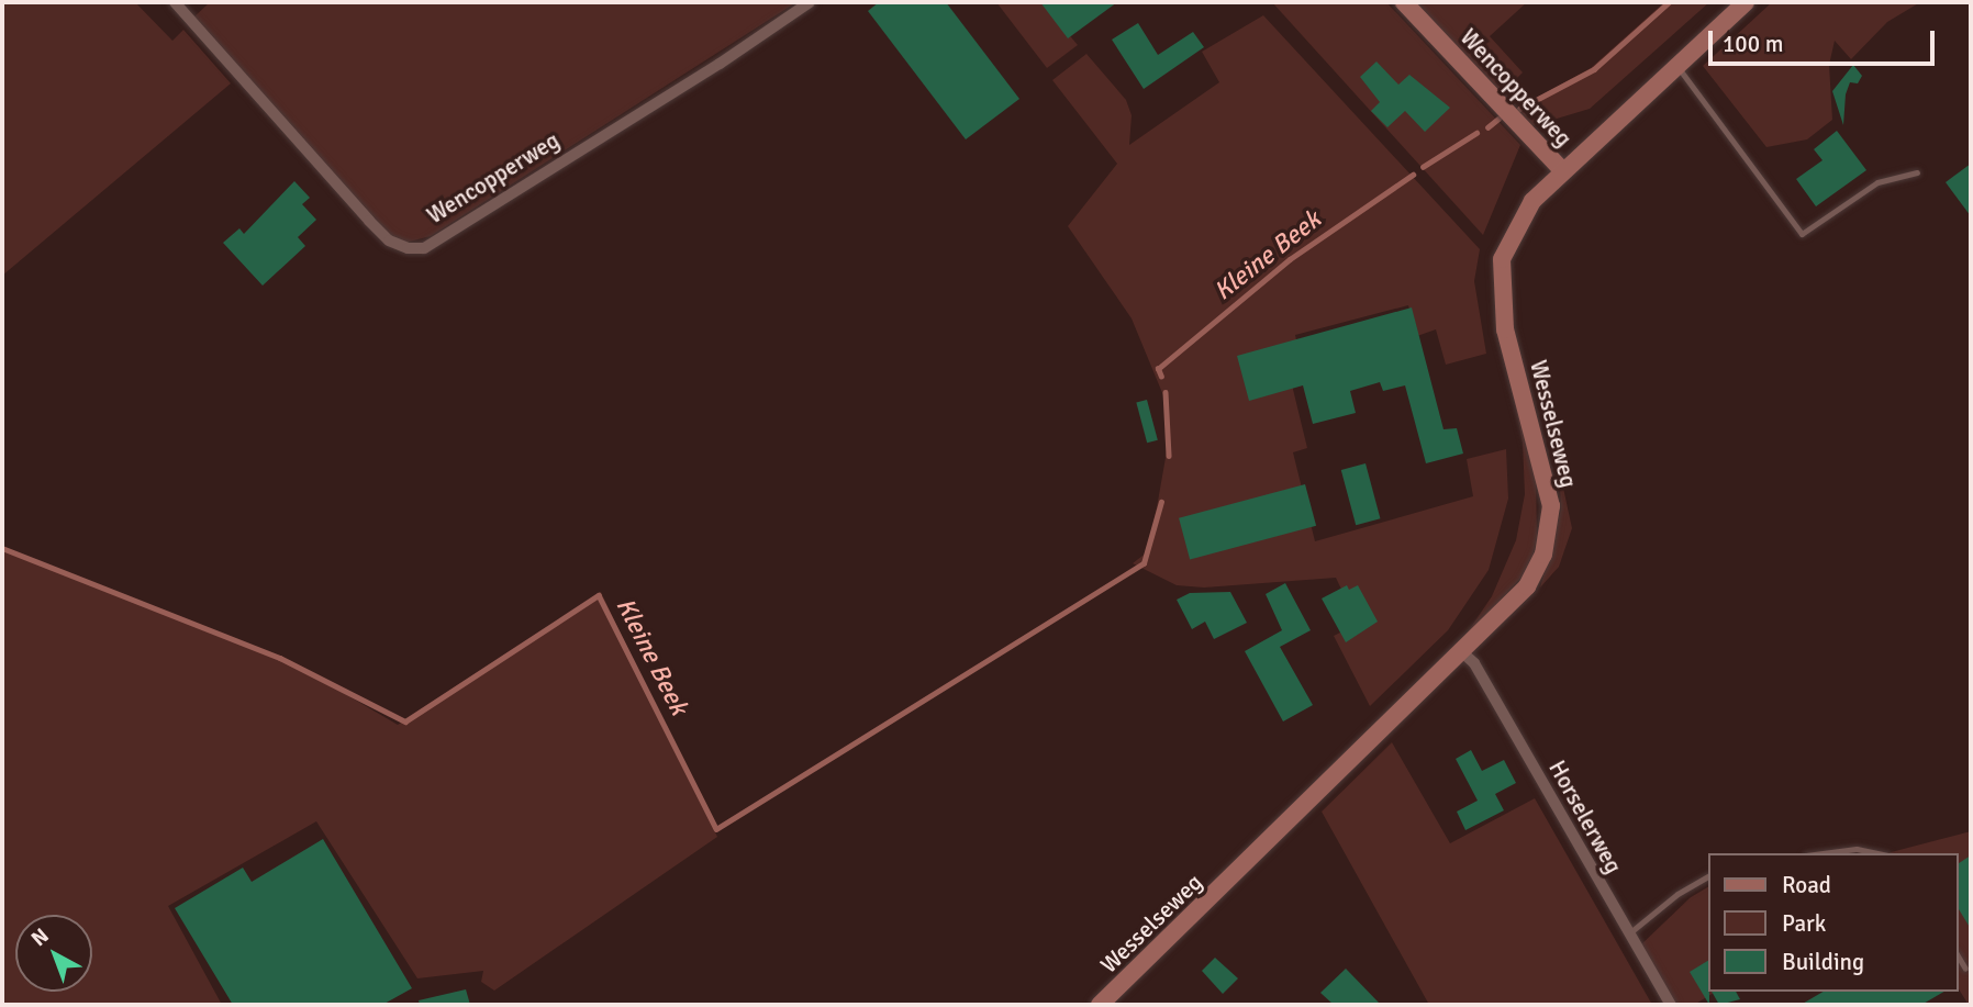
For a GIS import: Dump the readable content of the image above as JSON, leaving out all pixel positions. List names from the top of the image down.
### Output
{
  "streets": {
    "main road": ["Wencopperweg", "Wesselseweg"],
    "street": ["Horselerweg"]
  },
  "crossings": [
    ["Wencopperweg", "Wesselseweg"],
    ["Wesselseweg", "Horselerweg"]
  ],
  "water": ["Kleine Beek"],
  "legend": ["Road", "Park", "Building"],
  "scale_bar": "100 m",
  "north": "top left"
}
